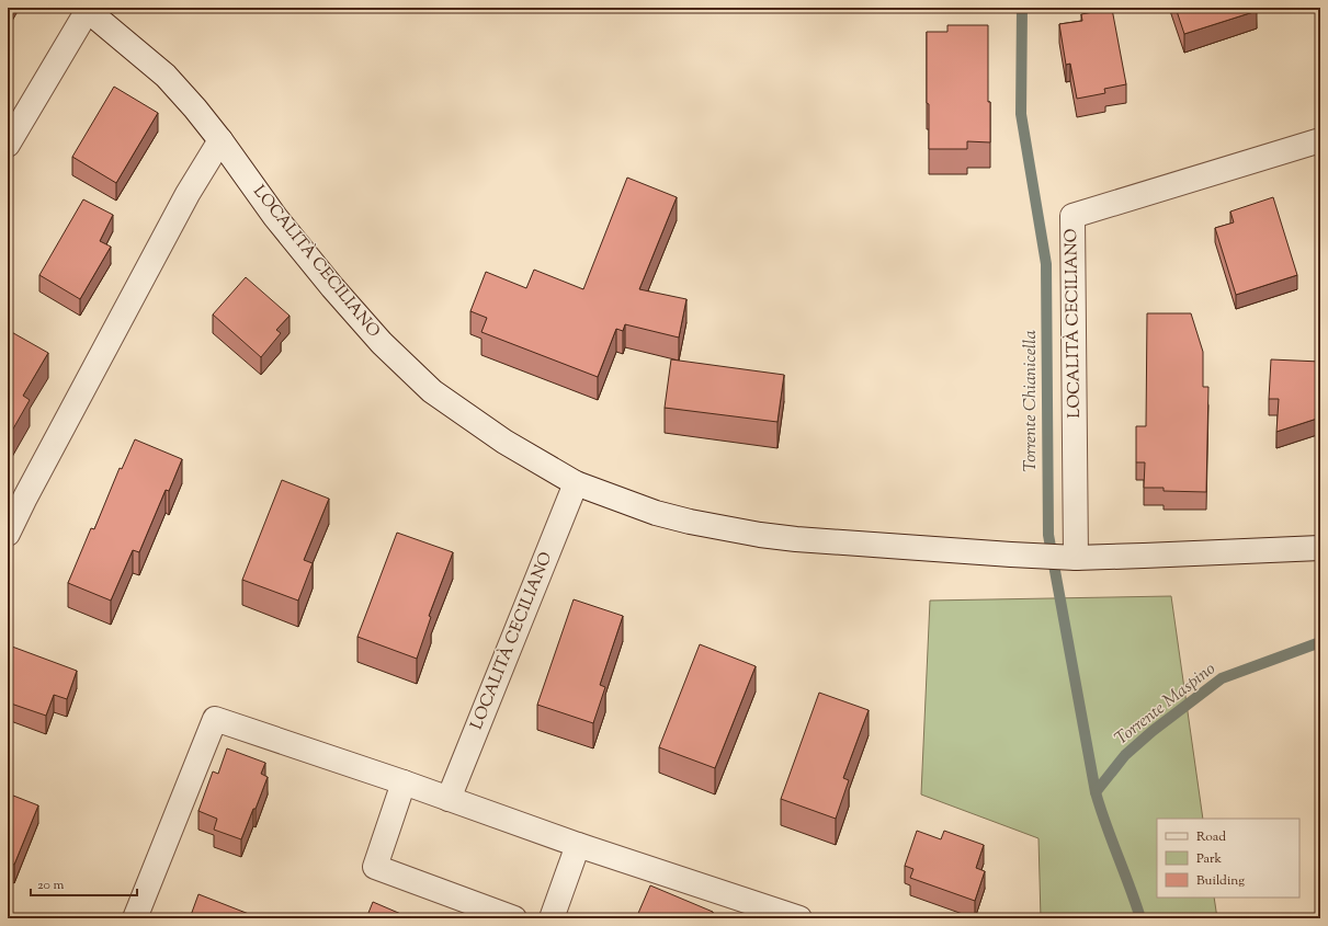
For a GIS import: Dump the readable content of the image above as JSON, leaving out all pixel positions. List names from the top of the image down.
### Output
{
  "streets": {
    "street": ["LOCALITÀ CECILIANO"]
  },
  "water": ["Torrente Chianicella", "Torrente Maspino"],
  "legend": ["Road", "Park", "Building"],
  "scale_bar": "20 m"
}
